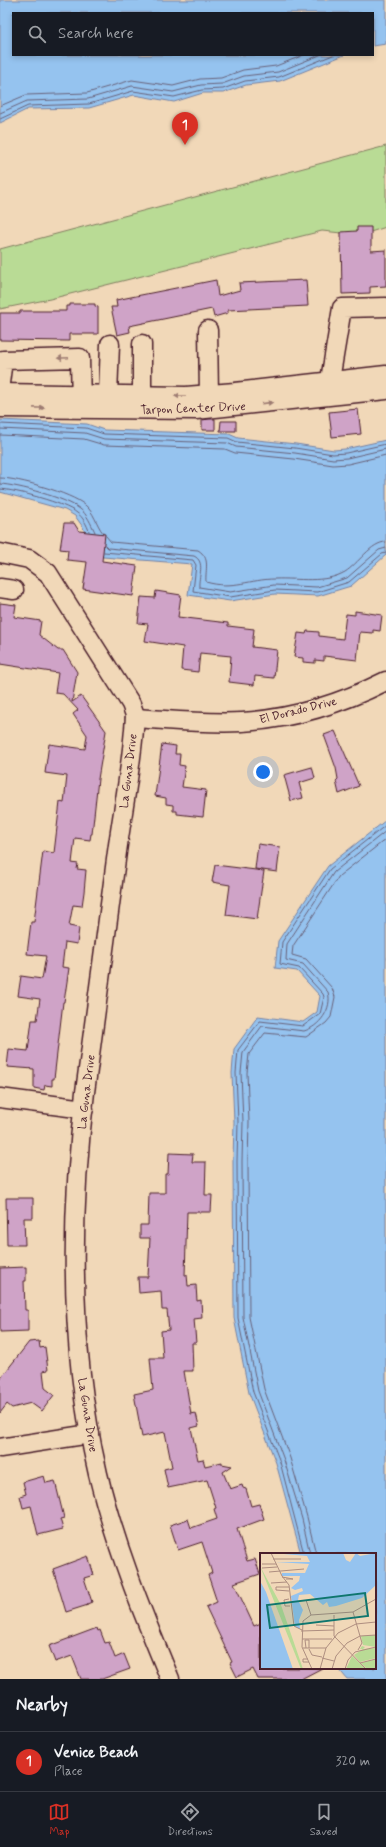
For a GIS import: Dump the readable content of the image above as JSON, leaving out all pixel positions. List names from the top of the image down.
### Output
{
  "streets": {
    "street": ["Tarpon Center Drive", "El Dorado Drive", "La Guna Drive"]
  },
  "crossings": [
    ["El Dorado Drive", "La Guna Drive"]
  ],
  "page": {
    "search": "Search here",
    "pins": "1",
    "heading": "Nearby",
    "list": [
      {
        "mark": "1",
        "name": "Venice Beach",
        "note": "Place",
        "value": "320 m"
      }
    ],
    "nav": ["Map", "Directions", "Saved"]
  }
}
